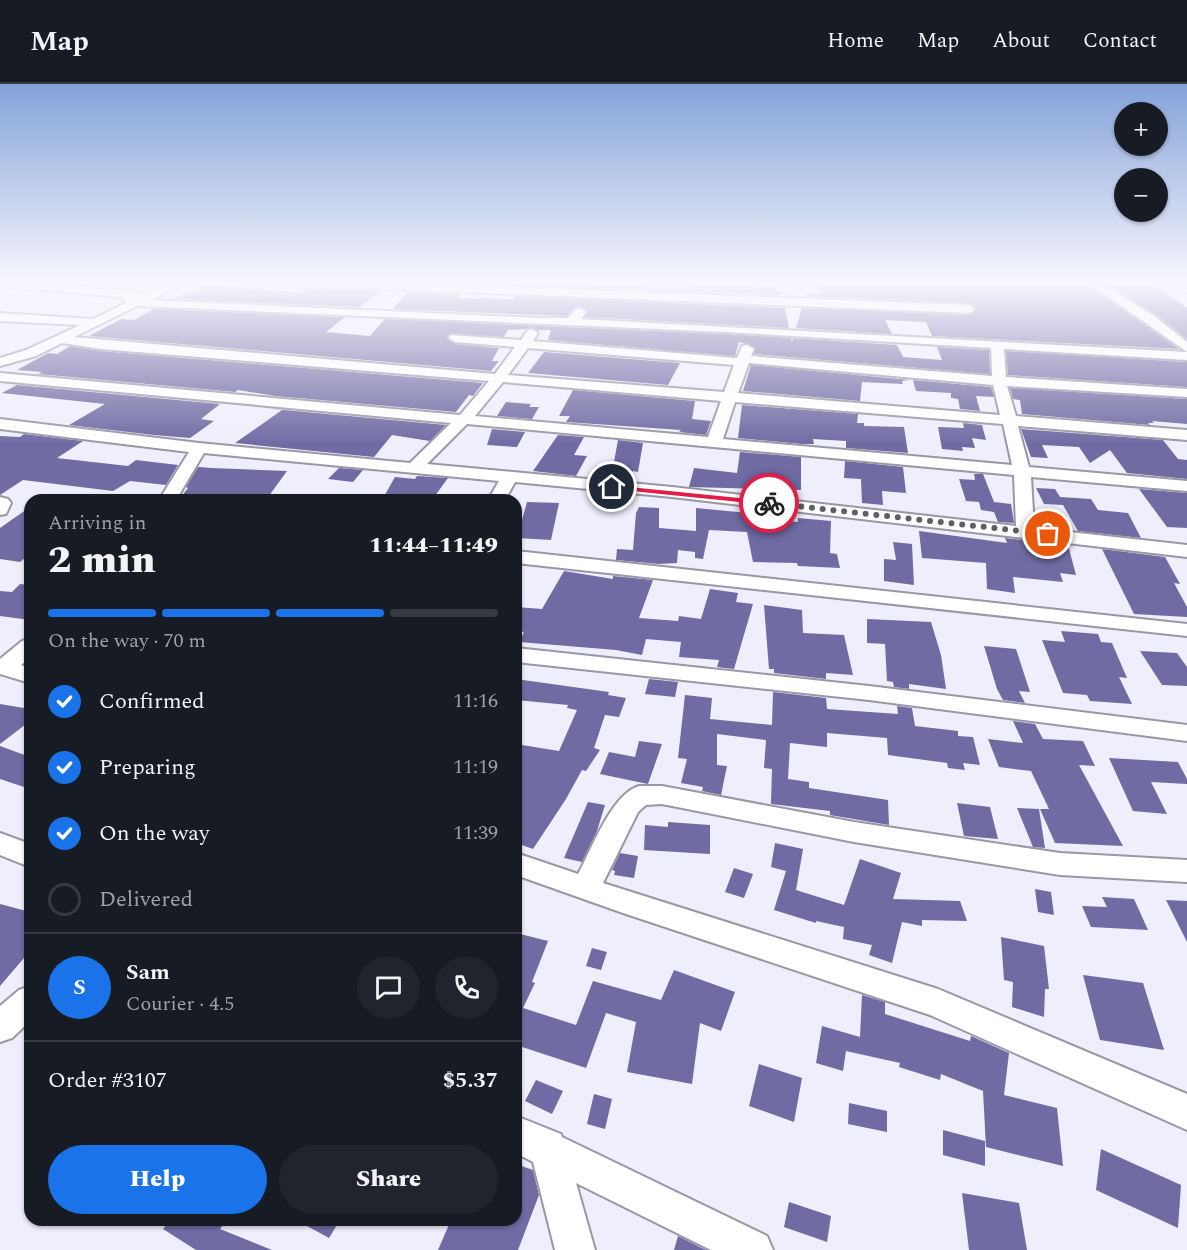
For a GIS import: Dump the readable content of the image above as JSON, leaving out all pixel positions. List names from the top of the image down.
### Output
{
  "page": {
    "header": "Map",
    "nav": [
      "Home",
      "Map",
      "About",
      "Contact"
    ],
    "map_buttons": ["+", "−"],
    "heading": ["2 min", "Arriving in", "11:44–11:49"],
    "panel": [
      "Sam",
      "Courier · 4.5",
      "Order #3107",
      "$5.37"
    ],
    "bar": "On the way · 70 m",
    "list": [
      ["Confirmed", "11:16"],
      ["Preparing", "11:19"],
      ["On the way", "11:39"],
      "Delivered"
    ],
    "round": "S",
    "buttons": ["Help", "Share"]
  }
}
